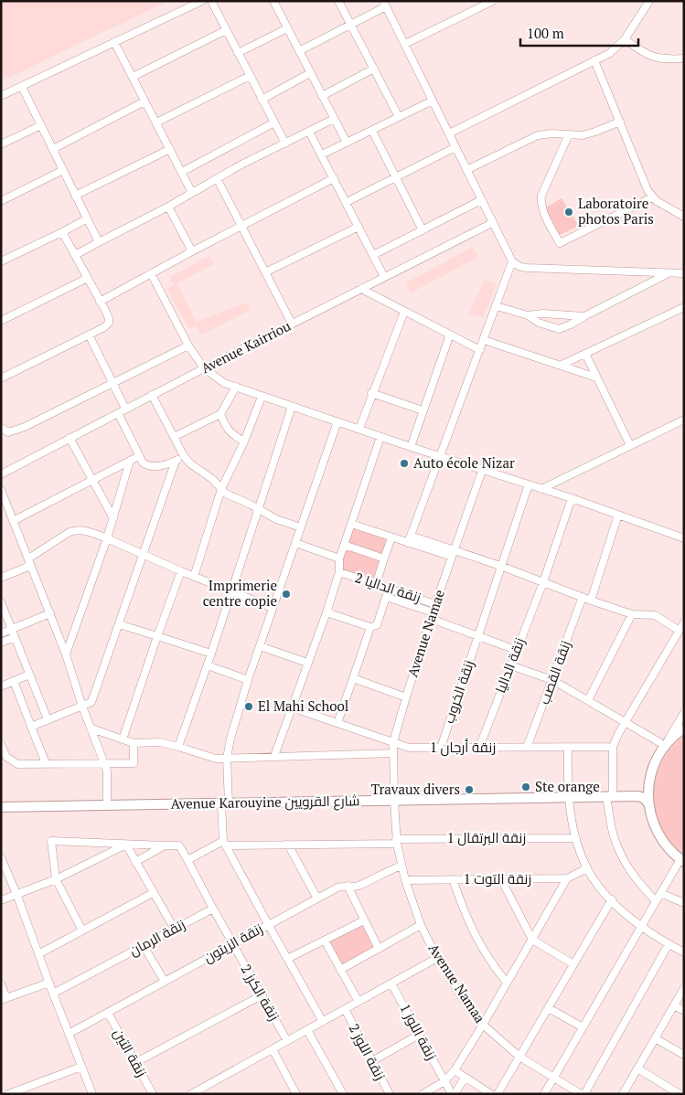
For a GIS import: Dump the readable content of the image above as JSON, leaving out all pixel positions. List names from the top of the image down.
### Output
{
  "streets": {
    "street": [
      "Avenue Kairriou",
      "زنقة الداليا 2",
      "Avenue Namae",
      "زنقة الداليا",
      "زنقة القصب",
      "زنقة الخروب",
      "زنقة أرجان 1",
      "Avenue Karouyine شارع القرويين",
      "زنقة البرتقال 1",
      "زنقة التوت 1",
      "زنقة الرمان",
      "زنقة الزيتون",
      "Avenue Namaa",
      "زنقة الكرز 2",
      "زنقة اللوز 1",
      "زنقة اللوز 2",
      "زنقة التين"
    ]
  },
  "crossings": [
    ["زنقة الداليا 2", "Avenue Namae"],
    ["زنقة الداليا 2", "زنقة الداليا"],
    ["زنقة الداليا 2", "زنقة الخروب"],
    ["Avenue Namae", "زنقة أرجان 1"],
    ["Avenue Namae", "Avenue Karouyine شارع القرويين"],
    ["Avenue Namae", "Avenue Namaa"],
    ["زنقة الداليا", "زنقة أرجان 1"],
    ["زنقة القصب", "زنقة أرجان 1"],
    ["زنقة الخروب", "زنقة أرجان 1"],
    ["Avenue Karouyine شارع القرويين", "Avenue Namaa"],
    ["زنقة البرتقال 1", "Avenue Namaa"],
    ["زنقة التوت 1", "Avenue Namaa"],
    ["زنقة الرمان", "زنقة الكرز 2"],
    ["زنقة الزيتون", "Avenue Namaa"],
    ["زنقة الزيتون", "زنقة الكرز 2"],
    ["زنقة الزيتون", "زنقة التين"]
  ],
  "places": [
    "Laboratoire photos Paris",
    "Auto école Nizar",
    "Imprimerie centre copie",
    "El Mahi School",
    "Ste orange",
    "Travaux divers"
  ],
  "scale_bar": "100 m"
}
